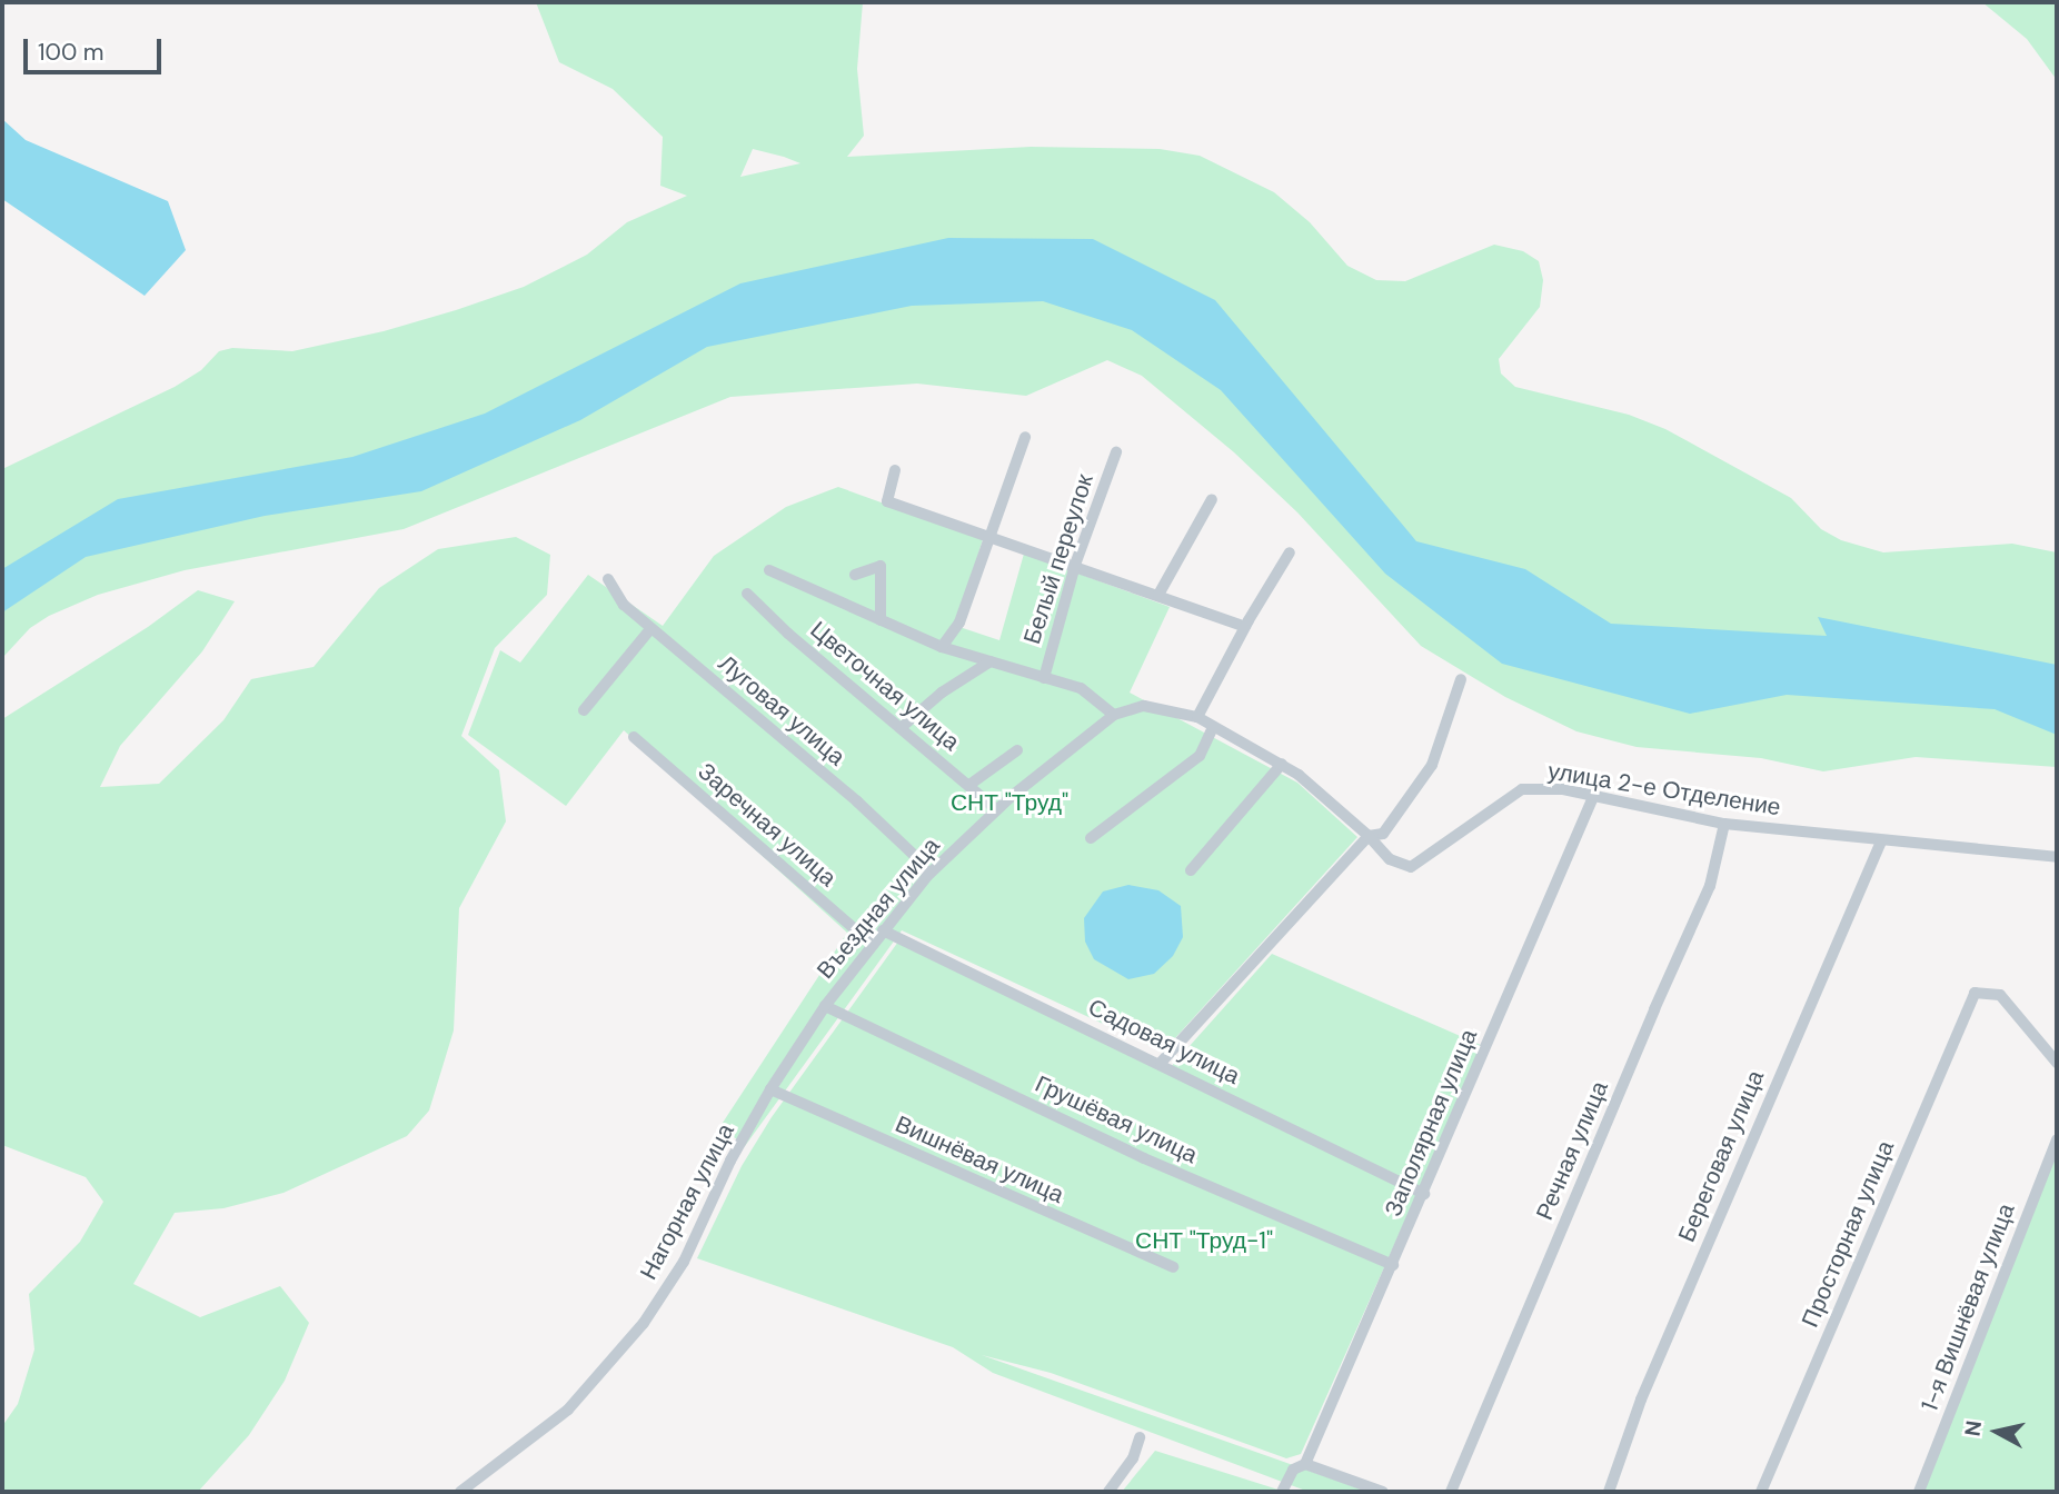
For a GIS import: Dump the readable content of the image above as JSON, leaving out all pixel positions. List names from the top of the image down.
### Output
{
  "streets": {
    "street": [
      "Белый переулок",
      "Цветочная улица",
      "Луговая улица",
      "улица 2-е Отделение",
      "Заречная улица",
      "Въездная улица",
      "Садовая улица",
      "Грушёвая улица",
      "Заполярная улица",
      "Речная улица",
      "Береговая улица",
      "Вишнёвая улица",
      "Нагорная улица",
      "Просторная улица",
      "1-я Вишнёвая улица"
    ]
  },
  "crossings": [
    ["Цветочная улица", "Въездная улица"],
    ["Луговая улица", "Въездная улица"],
    ["улица 2-е Отделение", "Въездная улица"],
    ["улица 2-е Отделение", "Заполярная улица"],
    ["улица 2-е Отделение", "Речная улица"],
    ["улица 2-е Отделение", "Береговая улица"],
    ["Заречная улица", "Въездная улица"],
    ["Въездная улица", "Садовая улица"],
    ["Въездная улица", "Грушёвая улица"],
    ["Въездная улица", "Вишнёвая улица"],
    ["Въездная улица", "Нагорная улица"],
    ["Садовая улица", "Заполярная улица"],
    ["Грушёвая улица", "Заполярная улица"]
  ],
  "parks": ["СНТ \"Труд\"", "СНТ \"Труд-1\""],
  "scale_bar": "100 m",
  "north": "left"
}
